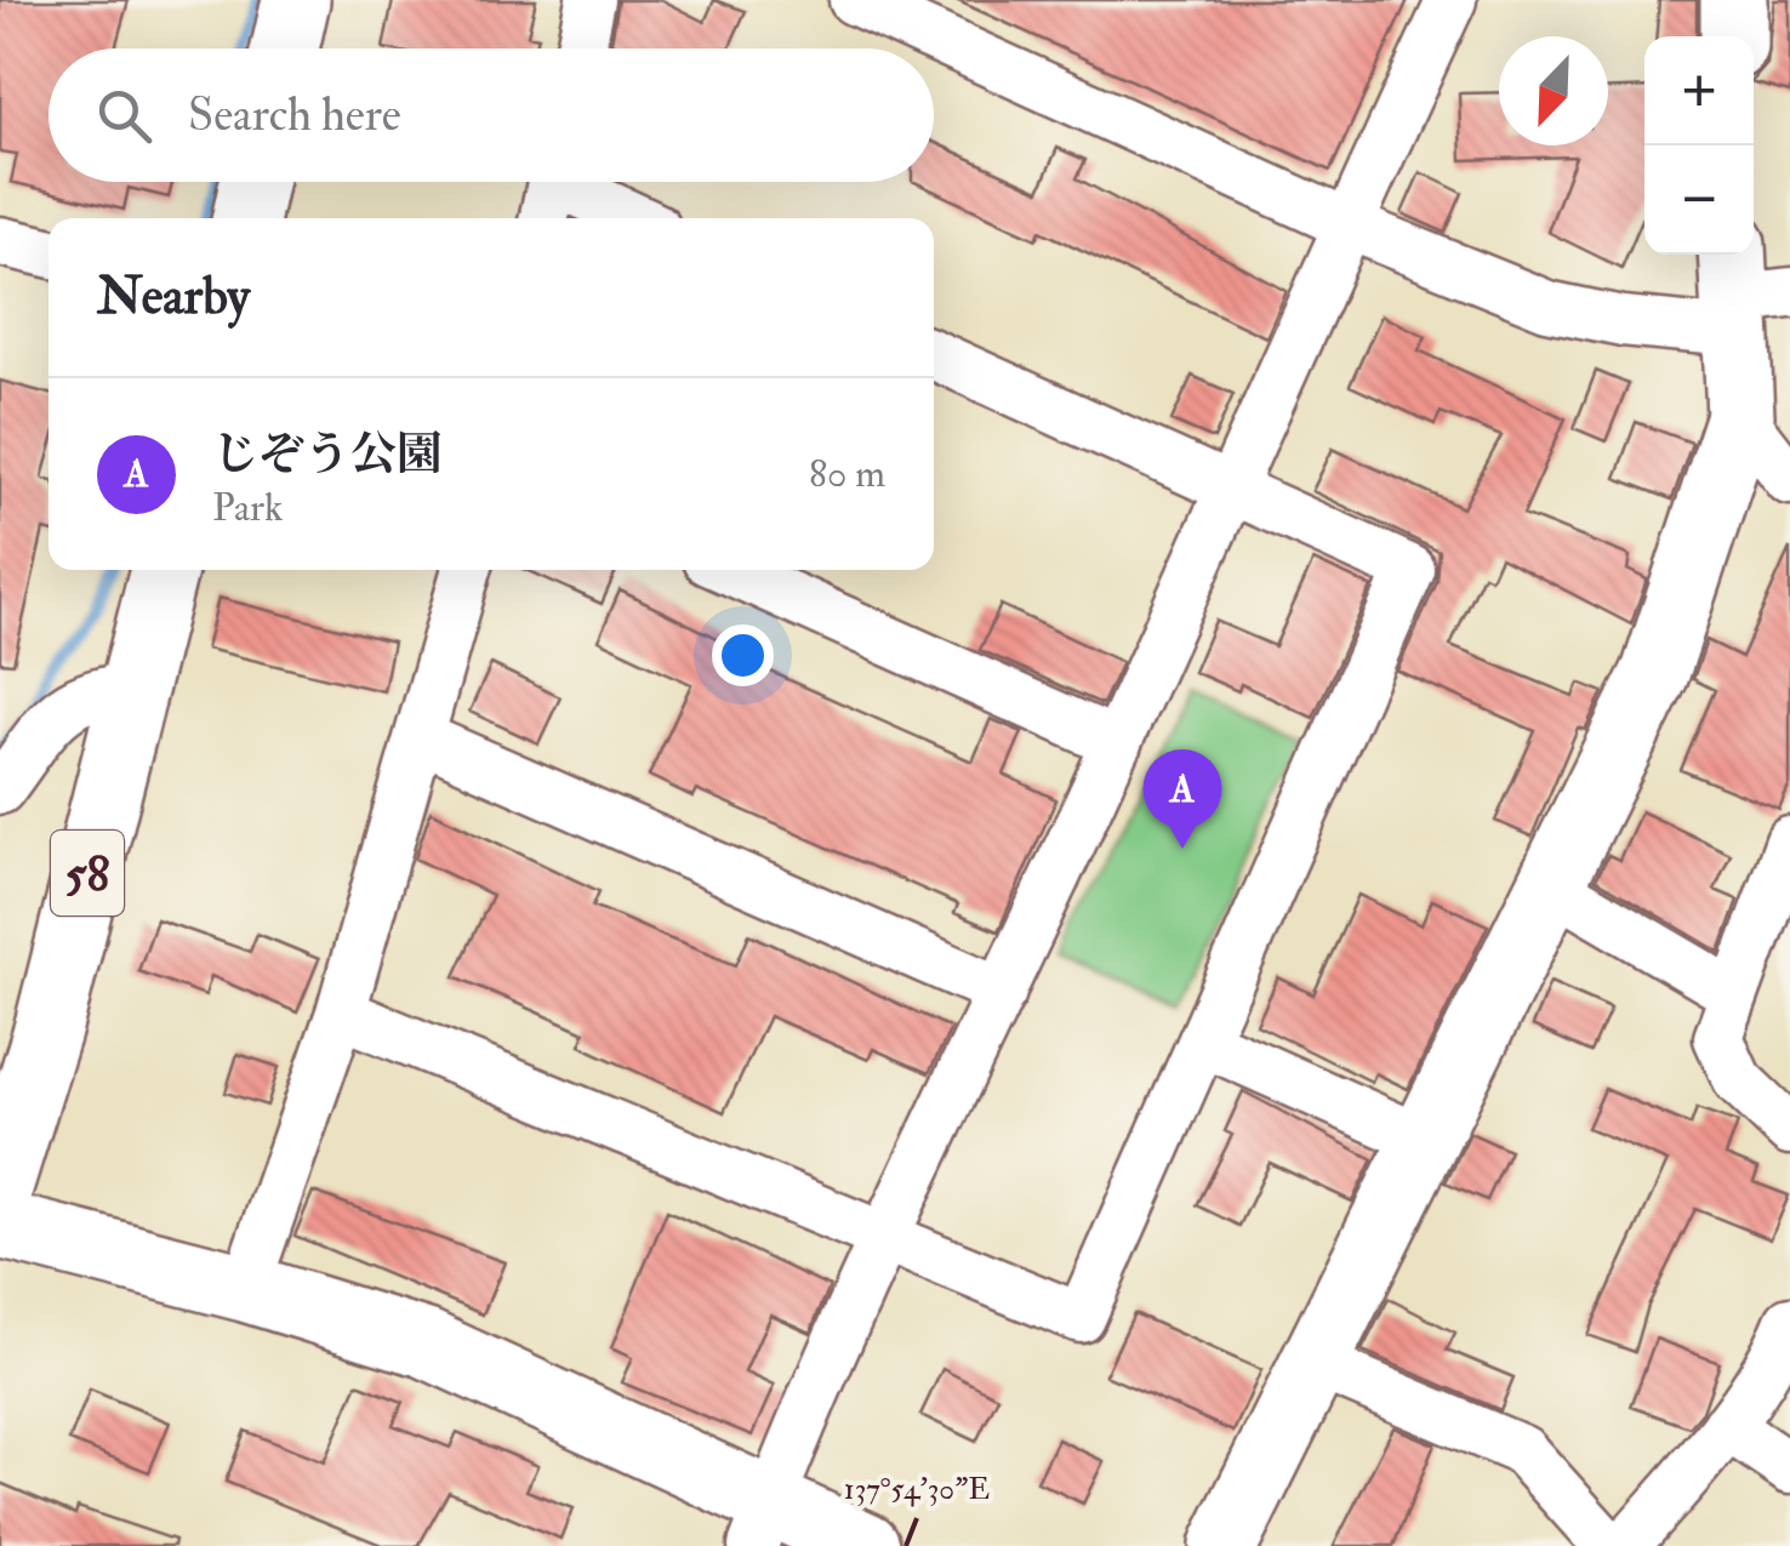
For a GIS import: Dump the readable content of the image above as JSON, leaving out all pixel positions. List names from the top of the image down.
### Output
{
  "streets": {
    "street": ["58"]
  },
  "north": "bottom left",
  "page": {
    "map_buttons": ["+", "−"],
    "search": "Search here",
    "heading": "Nearby",
    "list": [
      {
        "mark": "A",
        "name": "じぞう公園",
        "note": "Park",
        "value": "80 m"
      }
    ],
    "pins": "A"
  },
  "coordinates": ["137°54'30\"E"]
}
